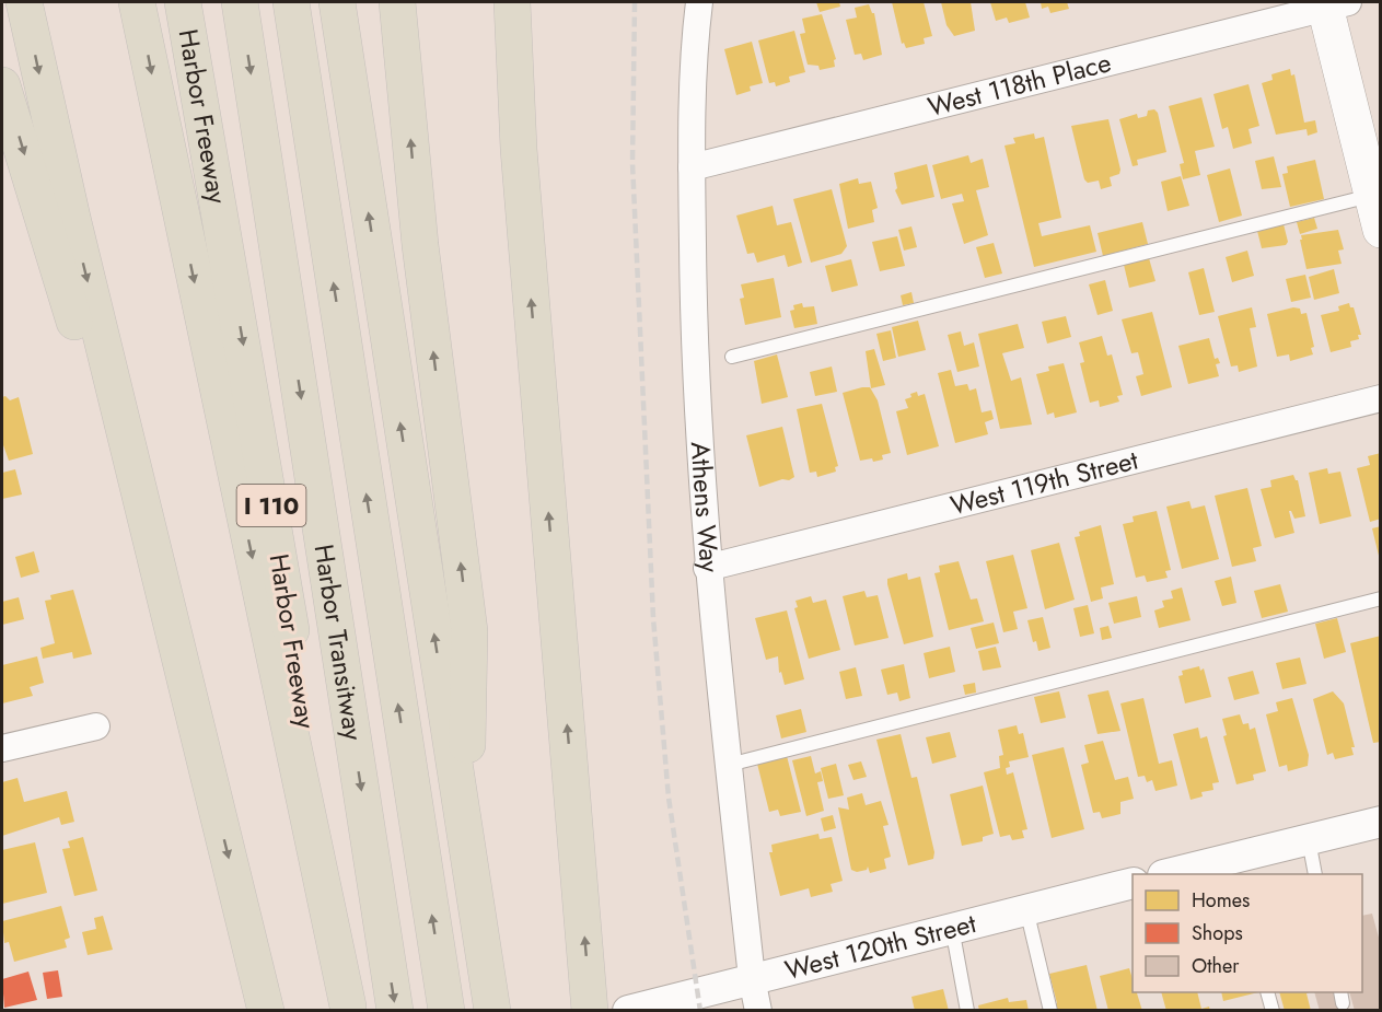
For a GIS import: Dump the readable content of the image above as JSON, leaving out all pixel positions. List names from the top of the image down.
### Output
{
  "streets": {
    "highway": ["Harbor Freeway", "I 110", "Harbor Transitway"],
    "street": [
      "West 118th Place",
      "West 119th Street",
      "Athens Way",
      "West 120th Street"
    ]
  },
  "crossings": [
    ["West 118th Place", "Athens Way"],
    ["West 119th Street", "Athens Way"],
    ["Athens Way", "West 120th Street"]
  ],
  "legend": ["Homes", "Shops", "Other"]
}
